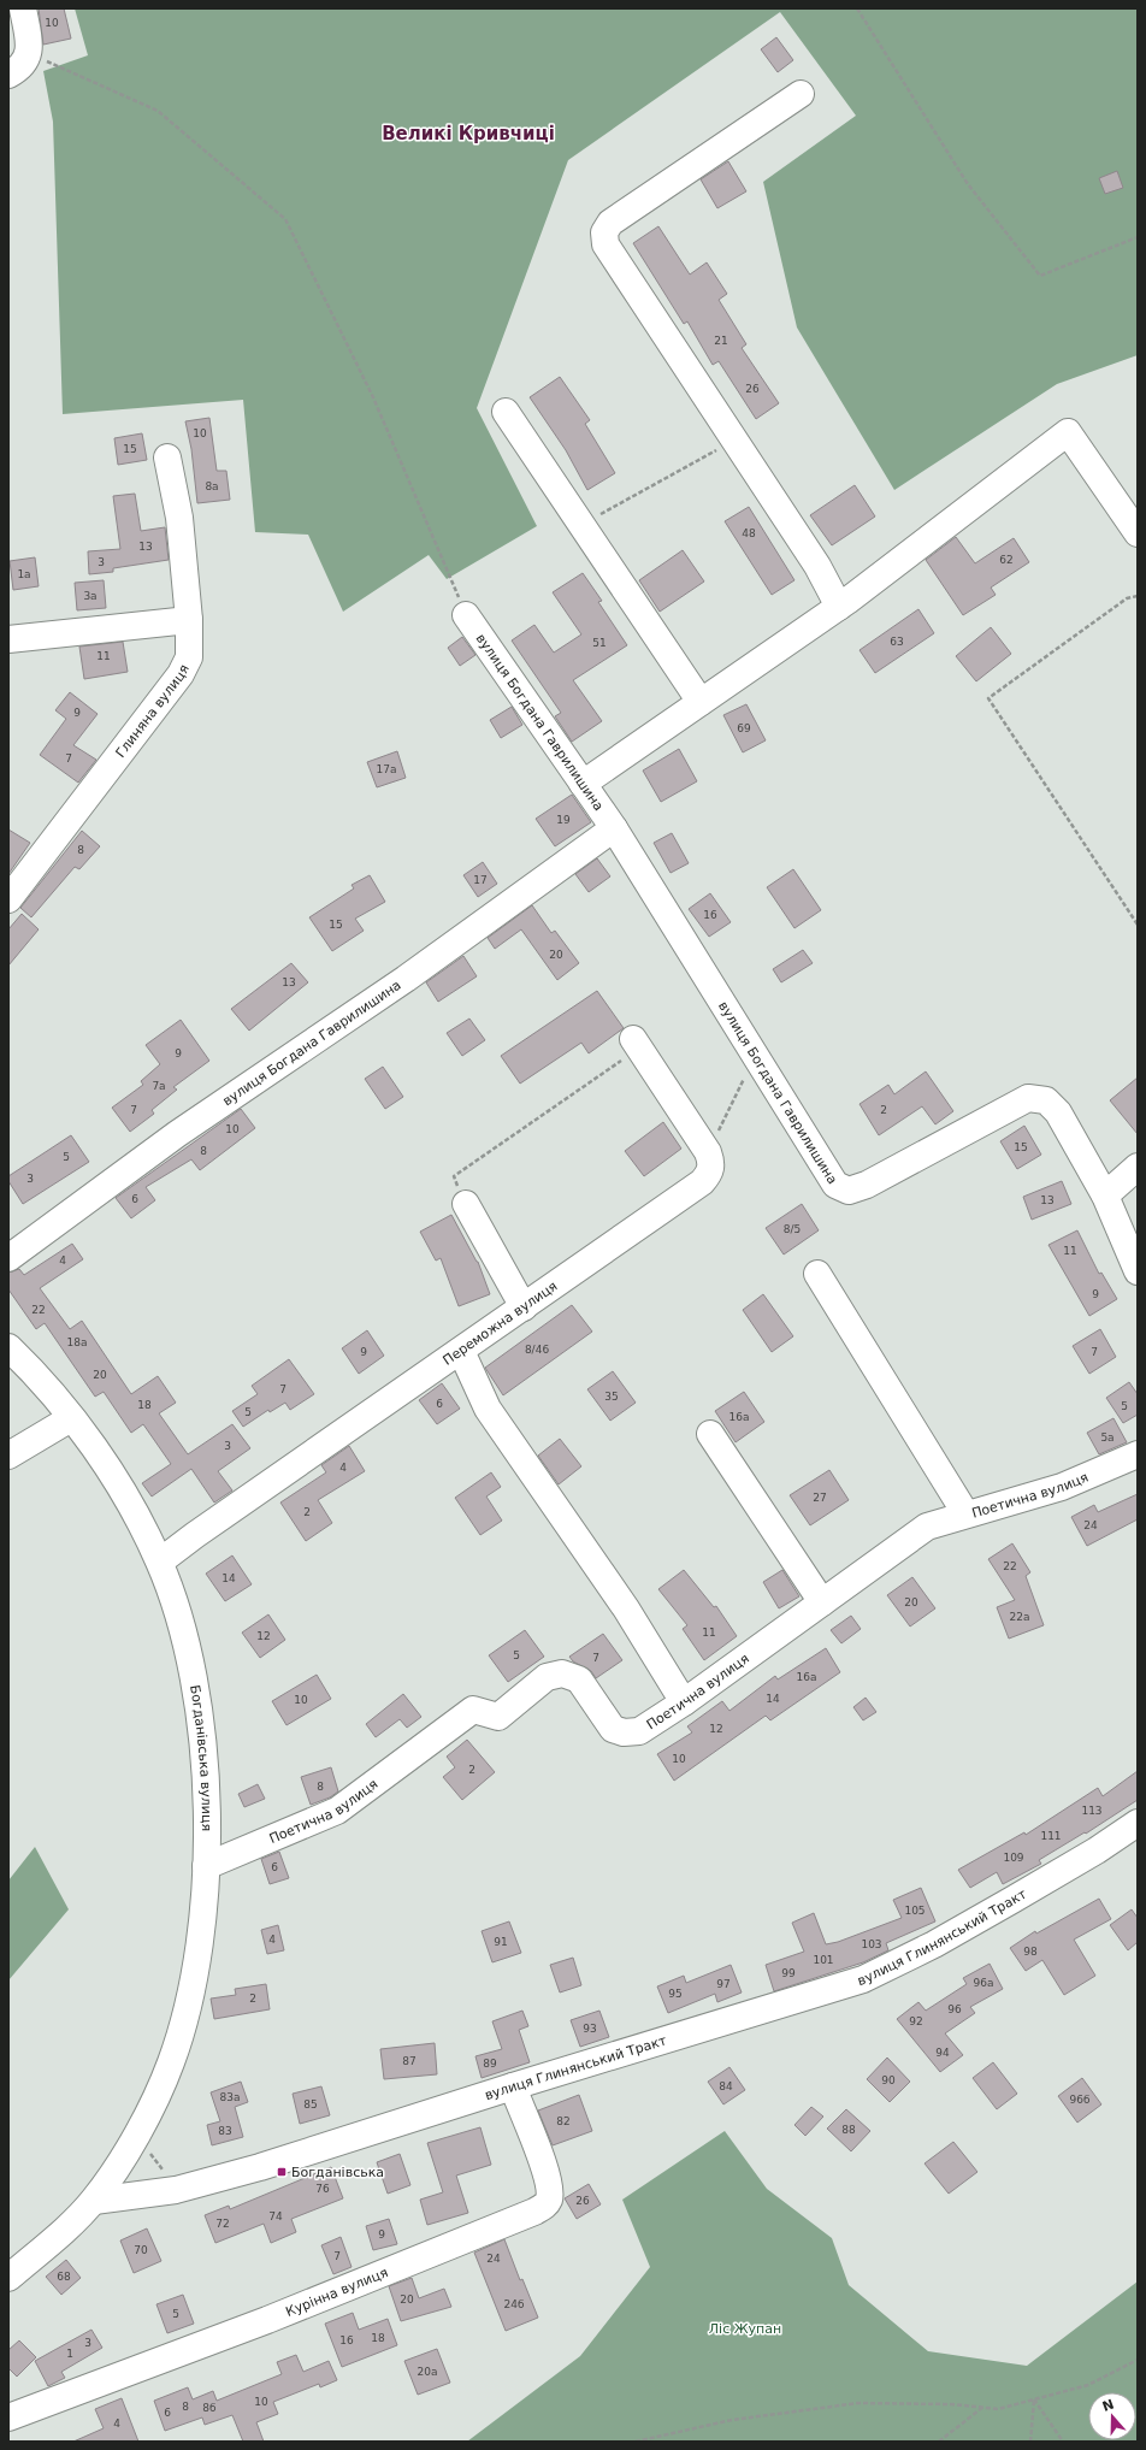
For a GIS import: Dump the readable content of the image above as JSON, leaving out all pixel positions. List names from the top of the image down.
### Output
{
  "streets": {
    "street": [
      "Глиняна вулиця",
      "вулиця Богдана Гаврилишина",
      "Переможна вулиця",
      "Поетична вулиця",
      "Богданівська вулиця",
      "вулиця Глинянський Тракт",
      "Курінна вулиця"
    ]
  },
  "crossings": [
    ["Переможна вулиця", "Богданівська вулиця"],
    ["Поетична вулиця", "Богданівська вулиця"],
    ["Богданівська вулиця", "вулиця Глинянський Тракт"],
    ["вулиця Глинянський Тракт", "Курінна вулиця"]
  ],
  "districts": ["Великі Кривчиці"],
  "parks": ["Ліс Жупан"],
  "places": {
    "transit": ["Богданівська"]
  },
  "house_numbers": [
    "10",
    "21",
    "26",
    "10",
    "15",
    "8а",
    "48",
    "13",
    "62",
    "3",
    "1а",
    "3а",
    "63",
    "51",
    "11",
    "9",
    "69",
    "7",
    "17а",
    "19",
    "8",
    "17",
    "16",
    "15",
    "20",
    "13",
    "9",
    "7а",
    "7",
    "2",
    "10",
    "15",
    "8",
    "5",
    "3",
    "6",
    "13",
    "8/5",
    "11",
    "4",
    "9",
    "22",
    "18а",
    "8/46",
    "9",
    "7",
    "20",
    "7",
    "35",
    "6",
    "18",
    "5",
    "5",
    "16а",
    "5а",
    "3",
    "4",
    "27",
    "2",
    "24",
    "22",
    "14",
    "20",
    "22а",
    "11",
    "12",
    "5",
    "7",
    "16а",
    "14",
    "10",
    "12",
    "10",
    "2",
    "8",
    "113",
    "111",
    "109",
    "6",
    "105",
    "4",
    "91",
    "103",
    "98",
    "101",
    "99",
    "96а",
    "97",
    "95",
    "2",
    "96",
    "92",
    "93",
    "94",
    "87",
    "89",
    "90",
    "84",
    "83а",
    "96б",
    "85",
    "82",
    "88",
    "83",
    "76",
    "26",
    "74",
    "72",
    "9",
    "70",
    "7",
    "24",
    "68",
    "20",
    "24б",
    "5",
    "18",
    "16",
    "3",
    "1",
    "20а",
    "10",
    "8",
    "8б",
    "6",
    "4"
  ],
  "north": "top"
}
